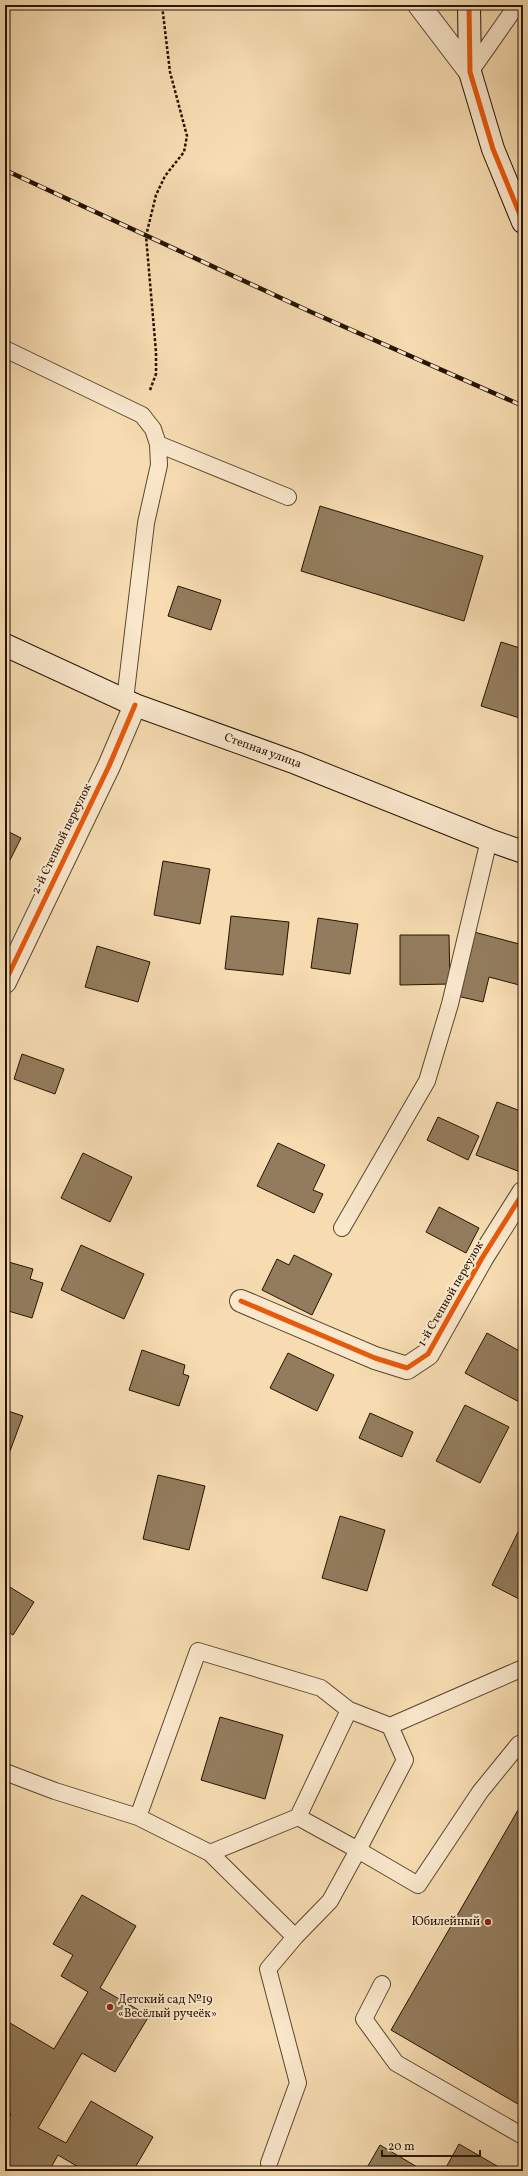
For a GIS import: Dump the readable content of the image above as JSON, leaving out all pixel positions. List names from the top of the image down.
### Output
{
  "streets": {
    "street": ["Степная улица", "2-й Степной переулок", "1-й Степной переулок"]
  },
  "crossings": [
    ["Степная улица", "2-й Степной переулок"]
  ],
  "places": ["Юбилейный", "Детский сад №19 «Весёлый ручеёк»"],
  "scale_bar": "20 m"
}
